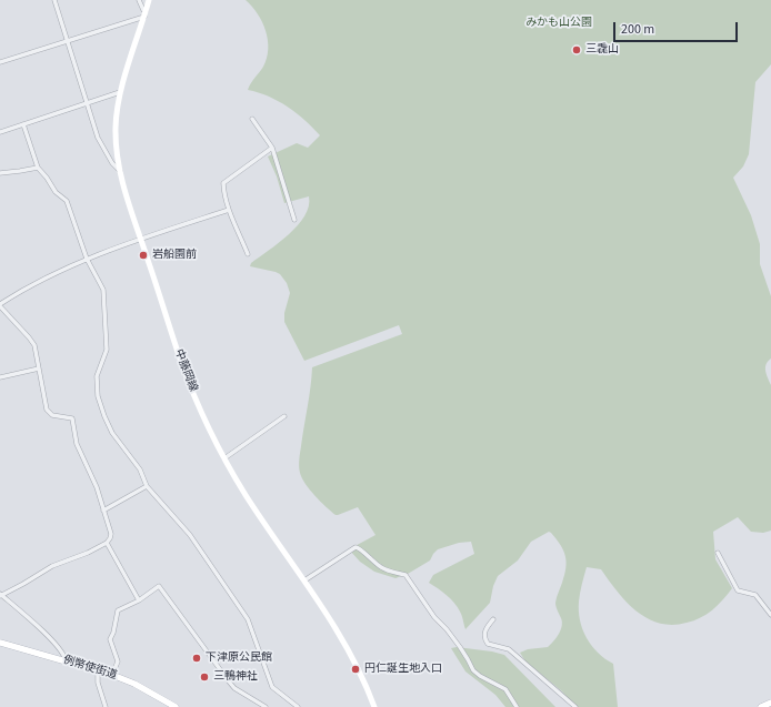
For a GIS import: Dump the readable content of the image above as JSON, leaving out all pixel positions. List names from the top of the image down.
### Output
{
  "streets": {
    "main road": ["中藤岡線", "例幣使街道"]
  },
  "parks": ["みかも山公園"],
  "places": [
    "三毳山",
    "岩船園前",
    "下津原公民館",
    "円仁誕生地入口",
    "三鴨神社"
  ],
  "scale_bar": "200 m"
}
